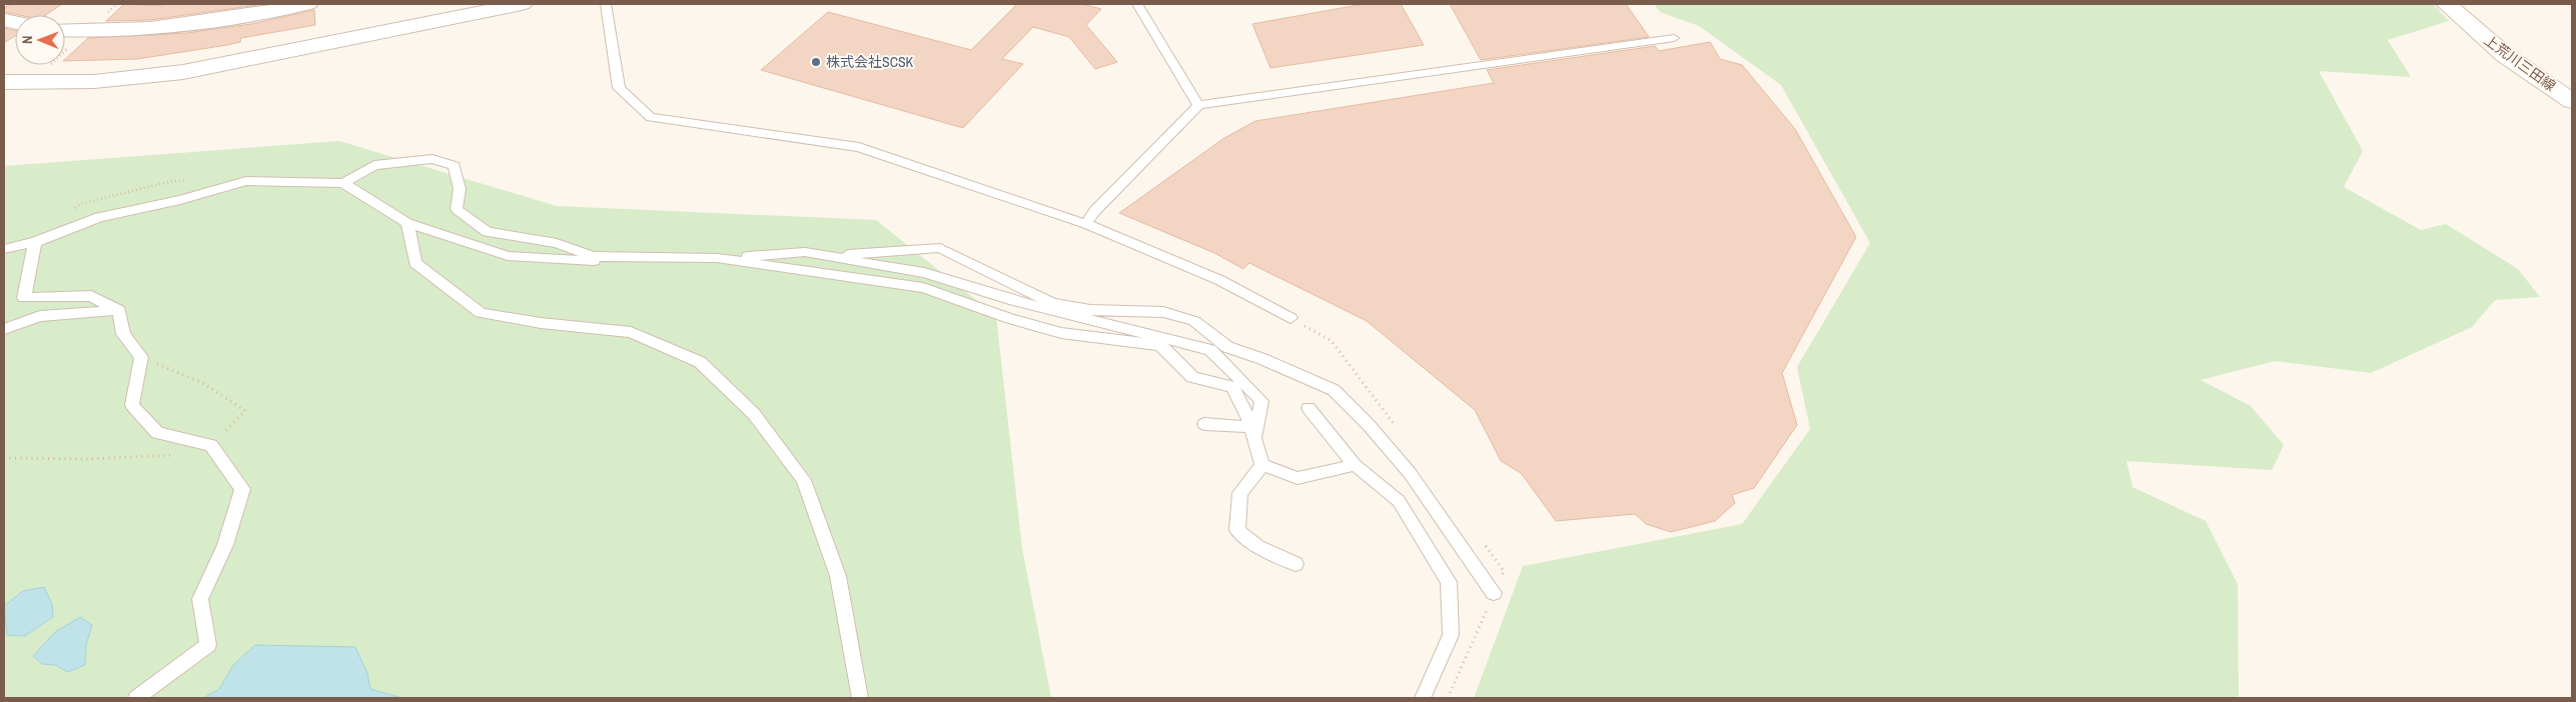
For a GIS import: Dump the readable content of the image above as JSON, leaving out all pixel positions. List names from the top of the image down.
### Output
{
  "streets": {
    "street": ["上荒川三田線"]
  },
  "places": ["株式会社SCSK"],
  "north": "left"
}
